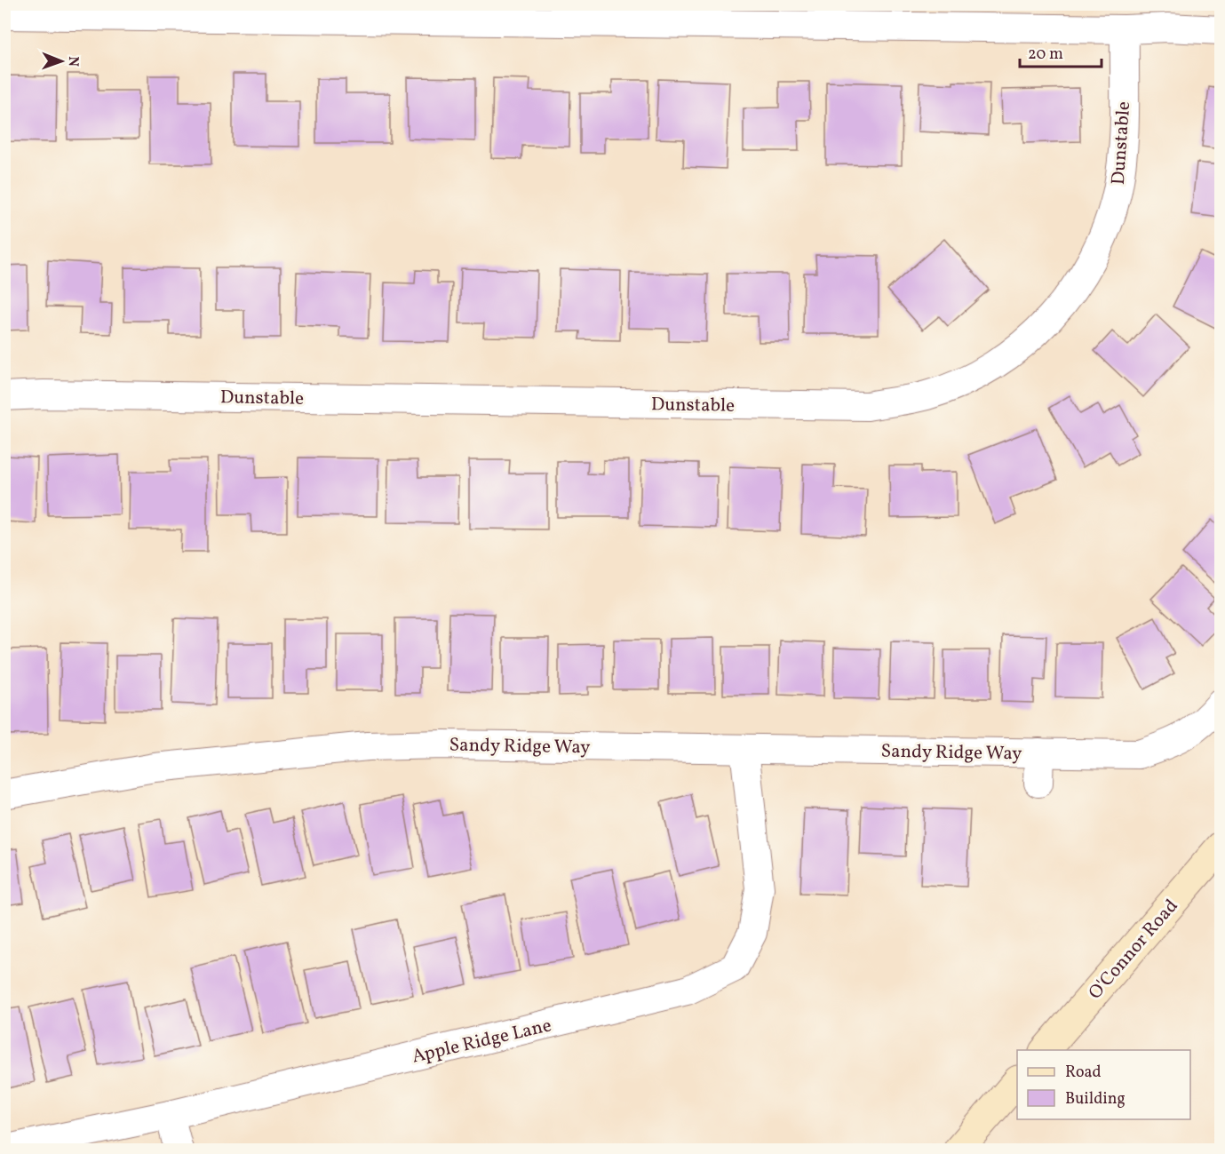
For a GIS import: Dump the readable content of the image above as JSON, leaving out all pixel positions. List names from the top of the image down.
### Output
{
  "streets": {
    "main road": ["O'Connor Road"],
    "street": ["Dunstable", "Sandy Ridge Way", "Apple Ridge Lane"]
  },
  "crossings": [
    ["Sandy Ridge Way", "Apple Ridge Lane"]
  ],
  "legend": ["Road", "Building"],
  "scale_bar": "20 m",
  "north": "right"
}
